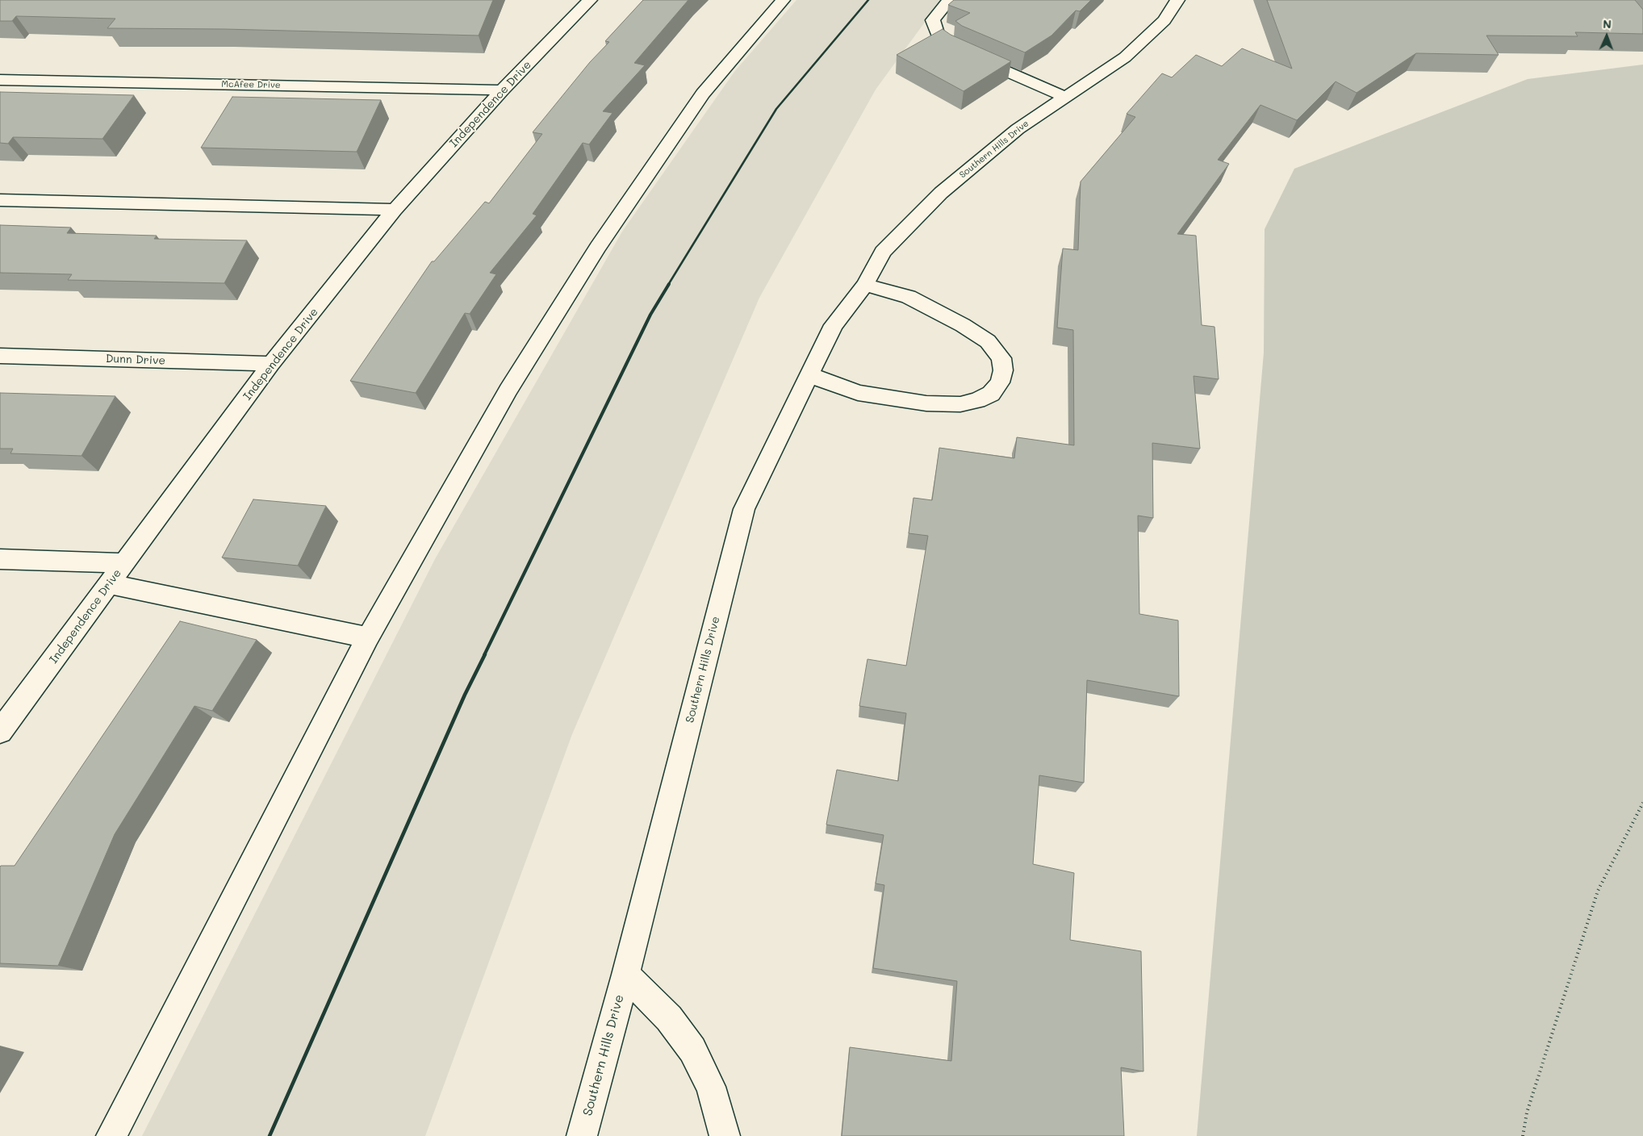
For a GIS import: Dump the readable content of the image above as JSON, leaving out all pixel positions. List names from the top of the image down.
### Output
{
  "streets": {
    "street": [
      "McAfee Drive",
      "Independence Drive",
      "Southern Hills Drive",
      "Dunn Drive"
    ]
  },
  "crossings": [
    ["McAfee Drive", "Independence Drive"],
    ["Independence Drive", "Dunn Drive"]
  ],
  "north": "top"
}
